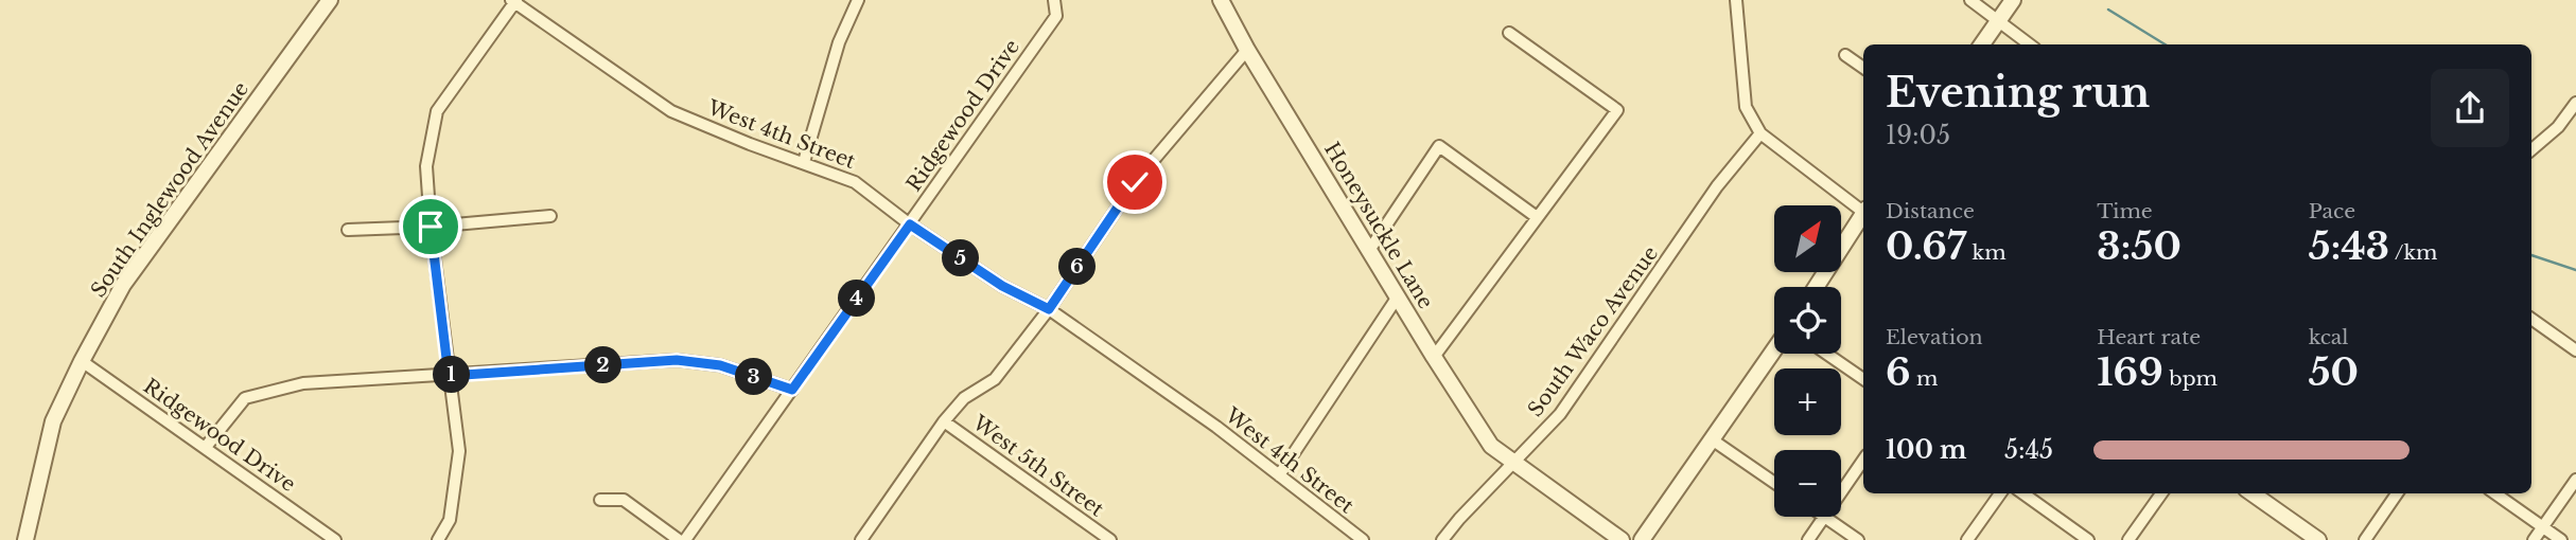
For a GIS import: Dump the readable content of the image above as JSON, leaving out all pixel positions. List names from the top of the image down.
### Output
{
  "streets": {
    "street": [
      "Ridgewood Drive",
      "West 4th Street",
      "South Inglewood Avenue",
      "Honeysuckle Lane",
      "South Waco Avenue",
      "West 5th Street"
    ]
  },
  "crossings": [
    ["Ridgewood Drive", "West 4th Street"],
    ["Ridgewood Drive", "South Inglewood Avenue"],
    ["Honeysuckle Lane", "South Waco Avenue"]
  ],
  "north": "top right",
  "page": {
    "heading": ["Evening run", "19:05"],
    "stats": [
      ["Distance", "0.67 km"],
      ["Time", "3:50"],
      ["Pace", "5:43 /km"],
      ["Elevation", "6 m"],
      ["Heart rate", "169 bpm"],
      ["kcal", "50"]
    ],
    "map_buttons": ["+", "−"],
    "pins": [
      "5",
      "6",
      "4",
      "2",
      "1",
      "3"
    ],
    "list": [
      {
        "name": "100 m",
        "note": "5:45"
      }
    ]
  }
}
